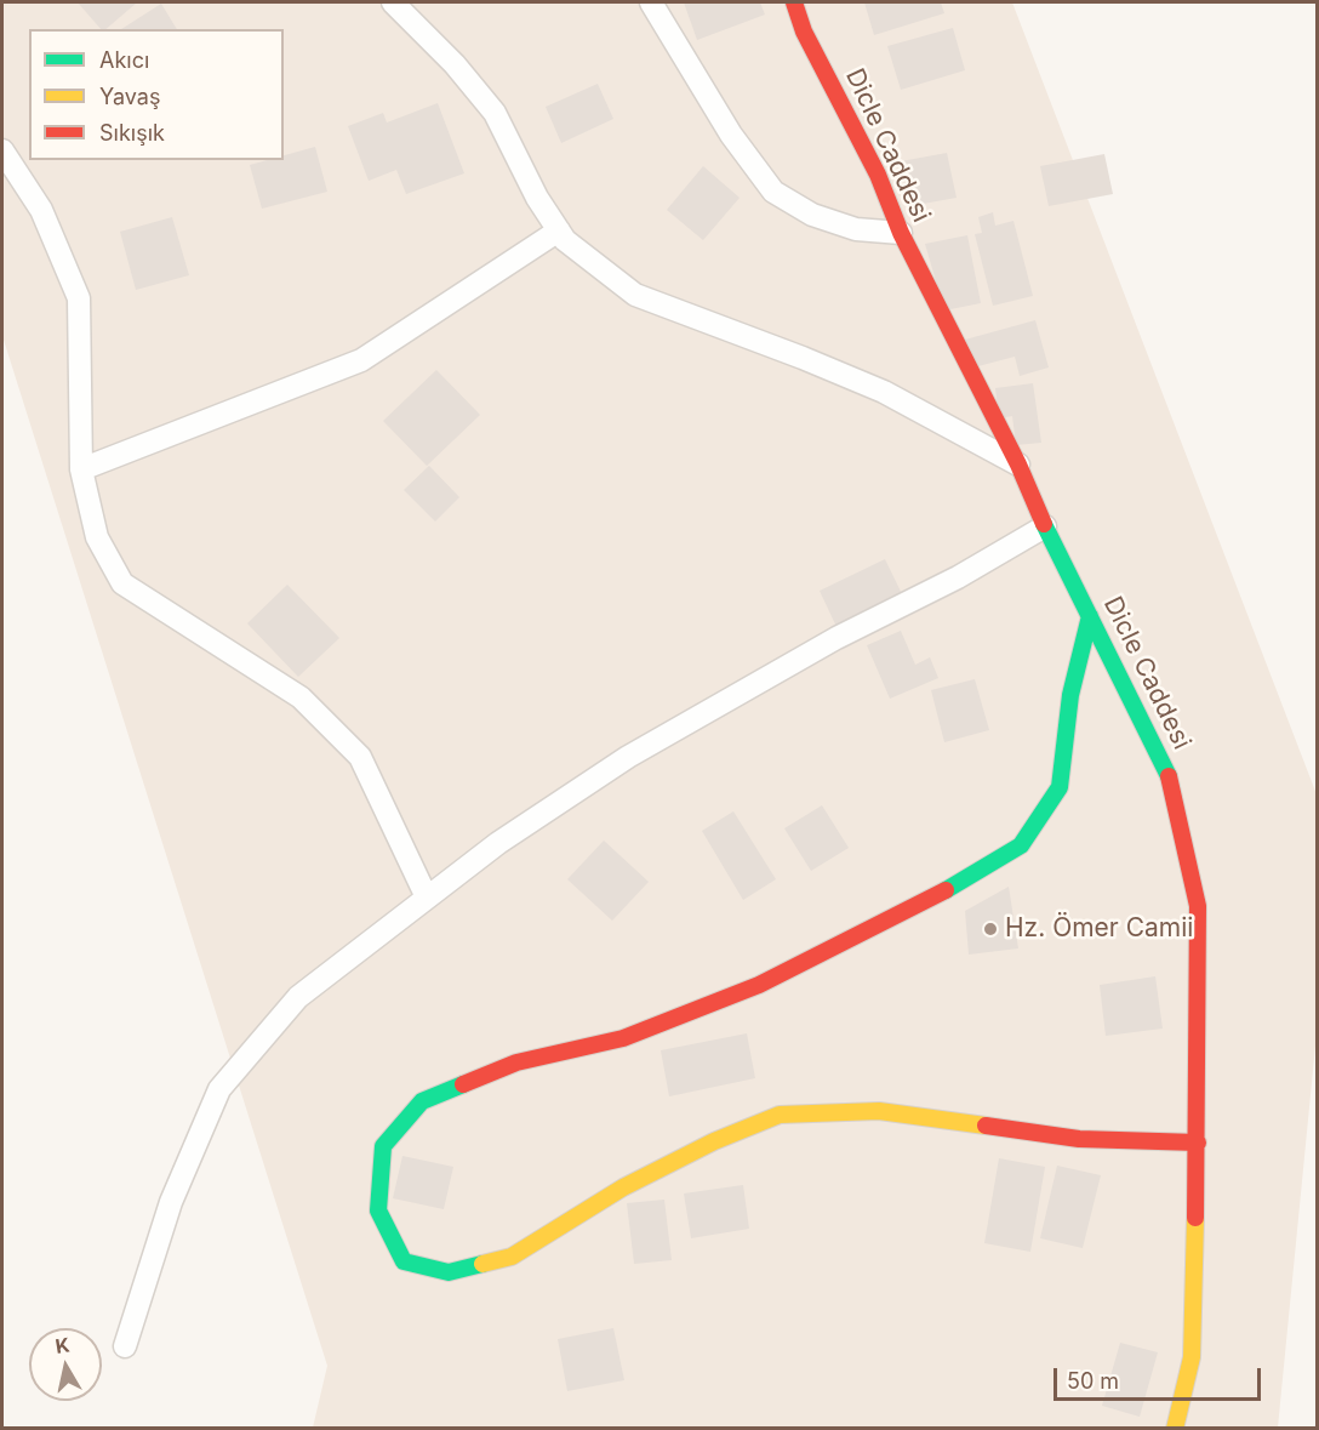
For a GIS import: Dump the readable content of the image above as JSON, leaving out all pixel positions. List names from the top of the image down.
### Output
{
  "streets": {
    "street": ["Dicle Caddesi"]
  },
  "places": ["Hz. Ömer Camii"],
  "legend": ["Akıcı", "Yavaş", "Sıkışık"],
  "scale_bar": "50 m",
  "north": "top"
}
